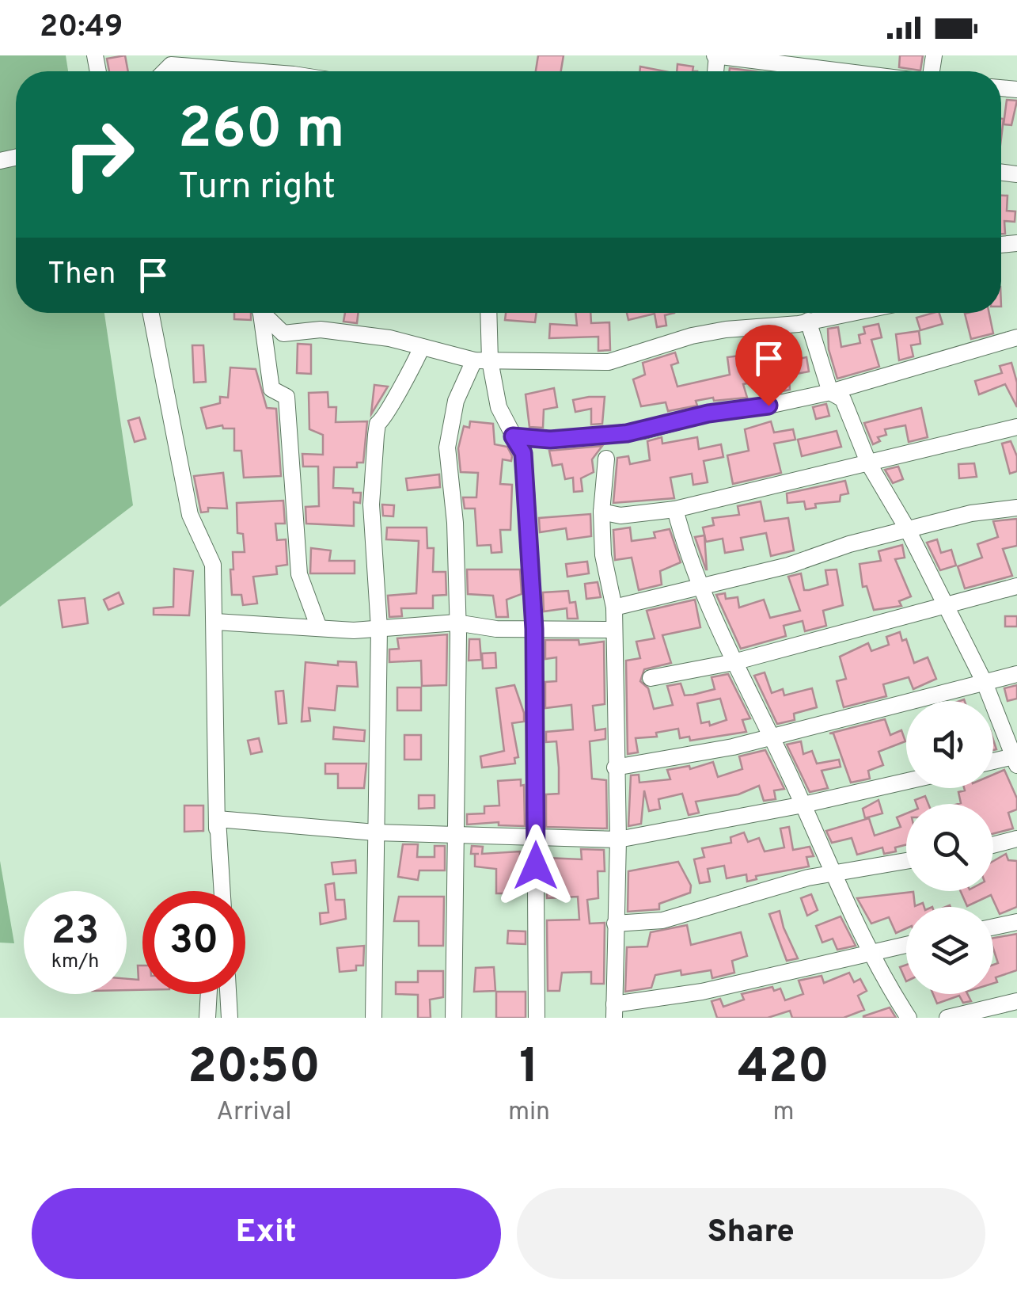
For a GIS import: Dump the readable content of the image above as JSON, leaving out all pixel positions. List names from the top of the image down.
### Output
{
  "page": {
    "status": "20:49",
    "turn": ["260 m", "Turn right"],
    "then": "Then",
    "speed": "23 km/h",
    "limit": "30",
    "eta": [
      "20:50",
      "Arrival",
      "1",
      "min",
      "420",
      "m"
    ],
    "buttons": ["Exit", "Share"]
  }
}
